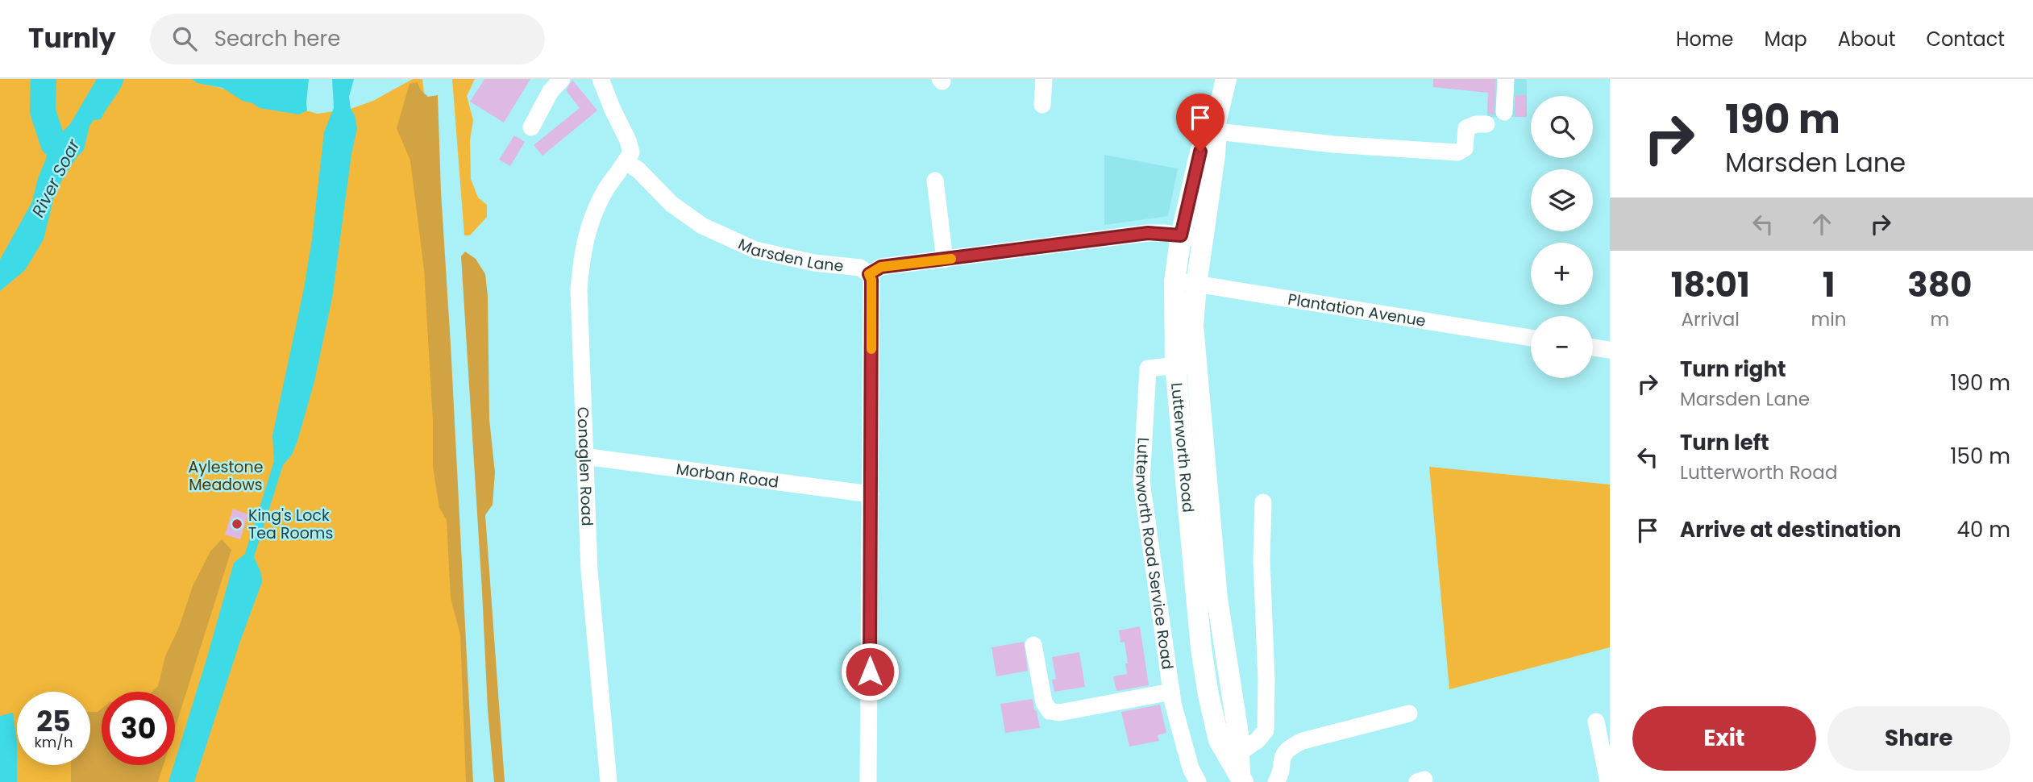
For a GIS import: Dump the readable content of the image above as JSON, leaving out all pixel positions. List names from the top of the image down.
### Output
{
  "streets": {
    "main road": ["Lutterworth Road"],
    "street": [
      "Marsden Lane",
      "Plantation Avenue",
      "Conaglen Road",
      "Morban Road",
      "Lutterworth Road Service Road"
    ]
  },
  "crossings": [
    ["Marsden Lane", "Conaglen Road"],
    ["Plantation Avenue", "Lutterworth Road"],
    ["Lutterworth Road", "Lutterworth Road Service Road"],
    ["Conaglen Road", "Morban Road"]
  ],
  "water": ["River Soar"],
  "parks": ["Aylestone Meadows"],
  "places": ["King's Lock Tea Rooms"],
  "page": {
    "header": "Turnly",
    "search": "Search here",
    "nav": [
      "Home",
      "Map",
      "About",
      "Contact"
    ],
    "turn": ["190 m", "Marsden Lane"],
    "map_buttons": ["+", "−"],
    "eta": [
      "18:01",
      "Arrival",
      "1",
      "min",
      "380",
      "m"
    ],
    "list": [
      {
        "name": "Turn right",
        "note": "Marsden Lane",
        "value": "190 m"
      },
      {
        "name": "Turn left",
        "note": "Lutterworth Road",
        "value": "150 m"
      },
      {
        "name": "Arrive at destination",
        "value": "40 m"
      }
    ],
    "speed": "25 km/h",
    "limit": "30",
    "buttons": ["Exit", "Share"]
  }
}
